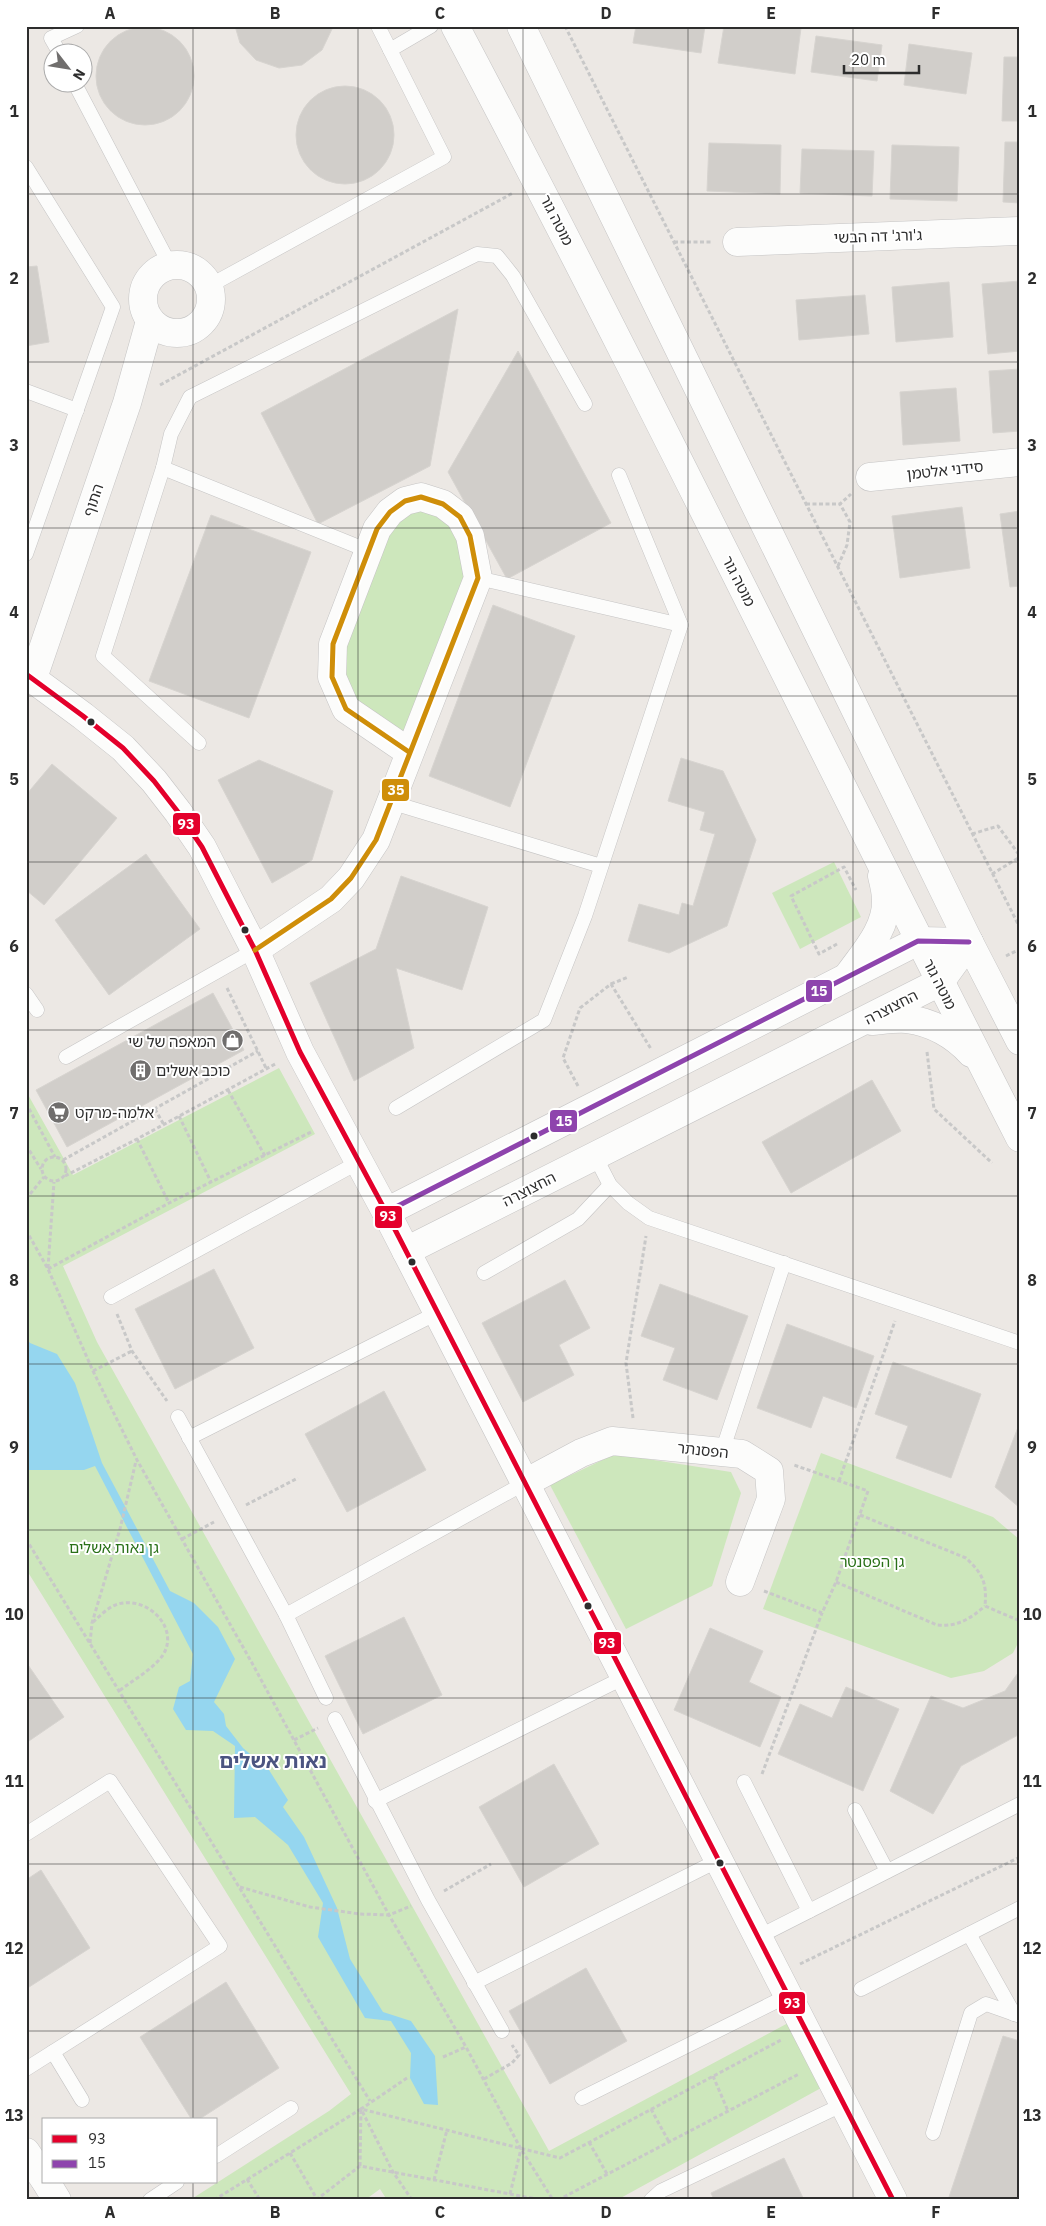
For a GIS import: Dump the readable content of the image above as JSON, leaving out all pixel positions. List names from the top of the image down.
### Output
{
  "streets": {
    "street": [
      "מוטה גור",
      "ג'ורג' דה הבשי",
      "סידני אלטמן",
      "התוף",
      "החצוצרה",
      "הפסנתר"
    ]
  },
  "crossings": [
    ["מוטה גור", "החצוצרה"]
  ],
  "districts": ["נאות אשלים"],
  "parks": ["גן נאות אשלים", "גן הפסנטר"],
  "places": {
    "shop": ["המאפה של שי"],
    "building": ["כוכב אשלים"],
    "supermarket": ["אלמה-מרקט"]
  },
  "lines": ["transit line 35", "transit line 93", "transit line 15"],
  "legend": ["93", "15"],
  "scale_bar": "20 m",
  "north": "bottom right",
  "grid": {
    "columns": [
      "A",
      "B",
      "C",
      "D",
      "E",
      "F"
    ],
    "rows": [
      "1",
      "2",
      "3",
      "4",
      "5",
      "6",
      "7",
      "8",
      "9",
      "10",
      "11",
      "12",
      "13"
    ]
  }
}
